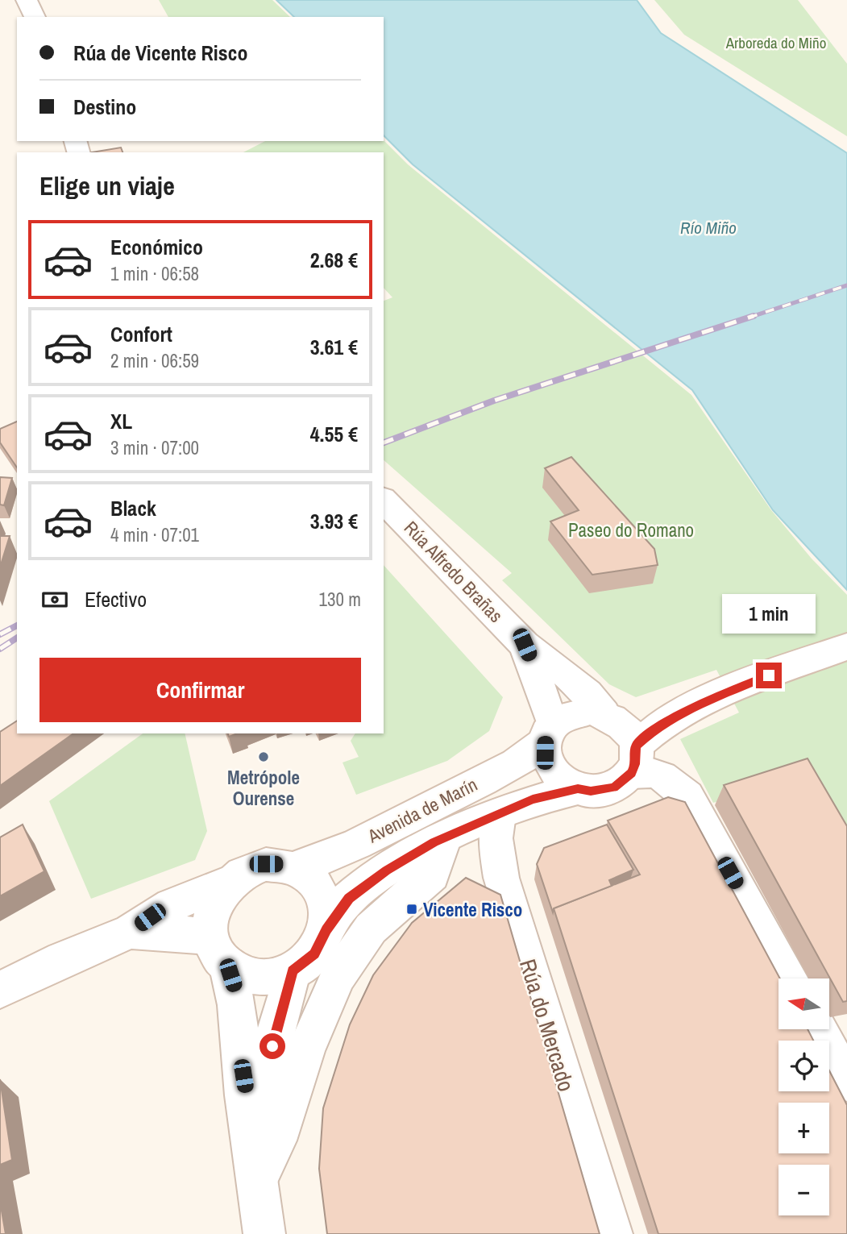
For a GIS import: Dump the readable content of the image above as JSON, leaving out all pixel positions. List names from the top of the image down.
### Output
{
  "streets": {
    "street": ["Rúa Alfredo Brañas", "Avenida de Marín", "Rúa do Mercado"]
  },
  "crossings": [
    ["Rúa Alfredo Brañas", "Avenida de Marín"],
    ["Avenida de Marín", "Rúa do Mercado"]
  ],
  "water": ["Río Miño"],
  "parks": ["Arboreda do Miño", "Paseo do Romano"],
  "places": {
    "other": ["Metrópole Ourense"],
    "transit": ["Vicente Risco"]
  },
  "north": "left",
  "page": {
    "banner": ["Rúa de Vicente Risco", "Destino"],
    "heading": "Elige un viaje",
    "list": [
      {
        "name": "Económico",
        "note": "1 min · 06:58",
        "value": "2.68 €"
      },
      {
        "name": "Confort",
        "note": "2 min · 06:59",
        "value": "3.61 €"
      },
      {
        "name": "XL",
        "note": "3 min · 07:00",
        "value": "4.55 €"
      },
      {
        "name": "Black",
        "note": "4 min · 07:01",
        "value": "3.93 €"
      }
    ],
    "pay": ["Efectivo", "130 m"],
    "bubble": "1 min",
    "buttons": "Confirmar",
    "map_buttons": ["+", "−"]
  }
}
